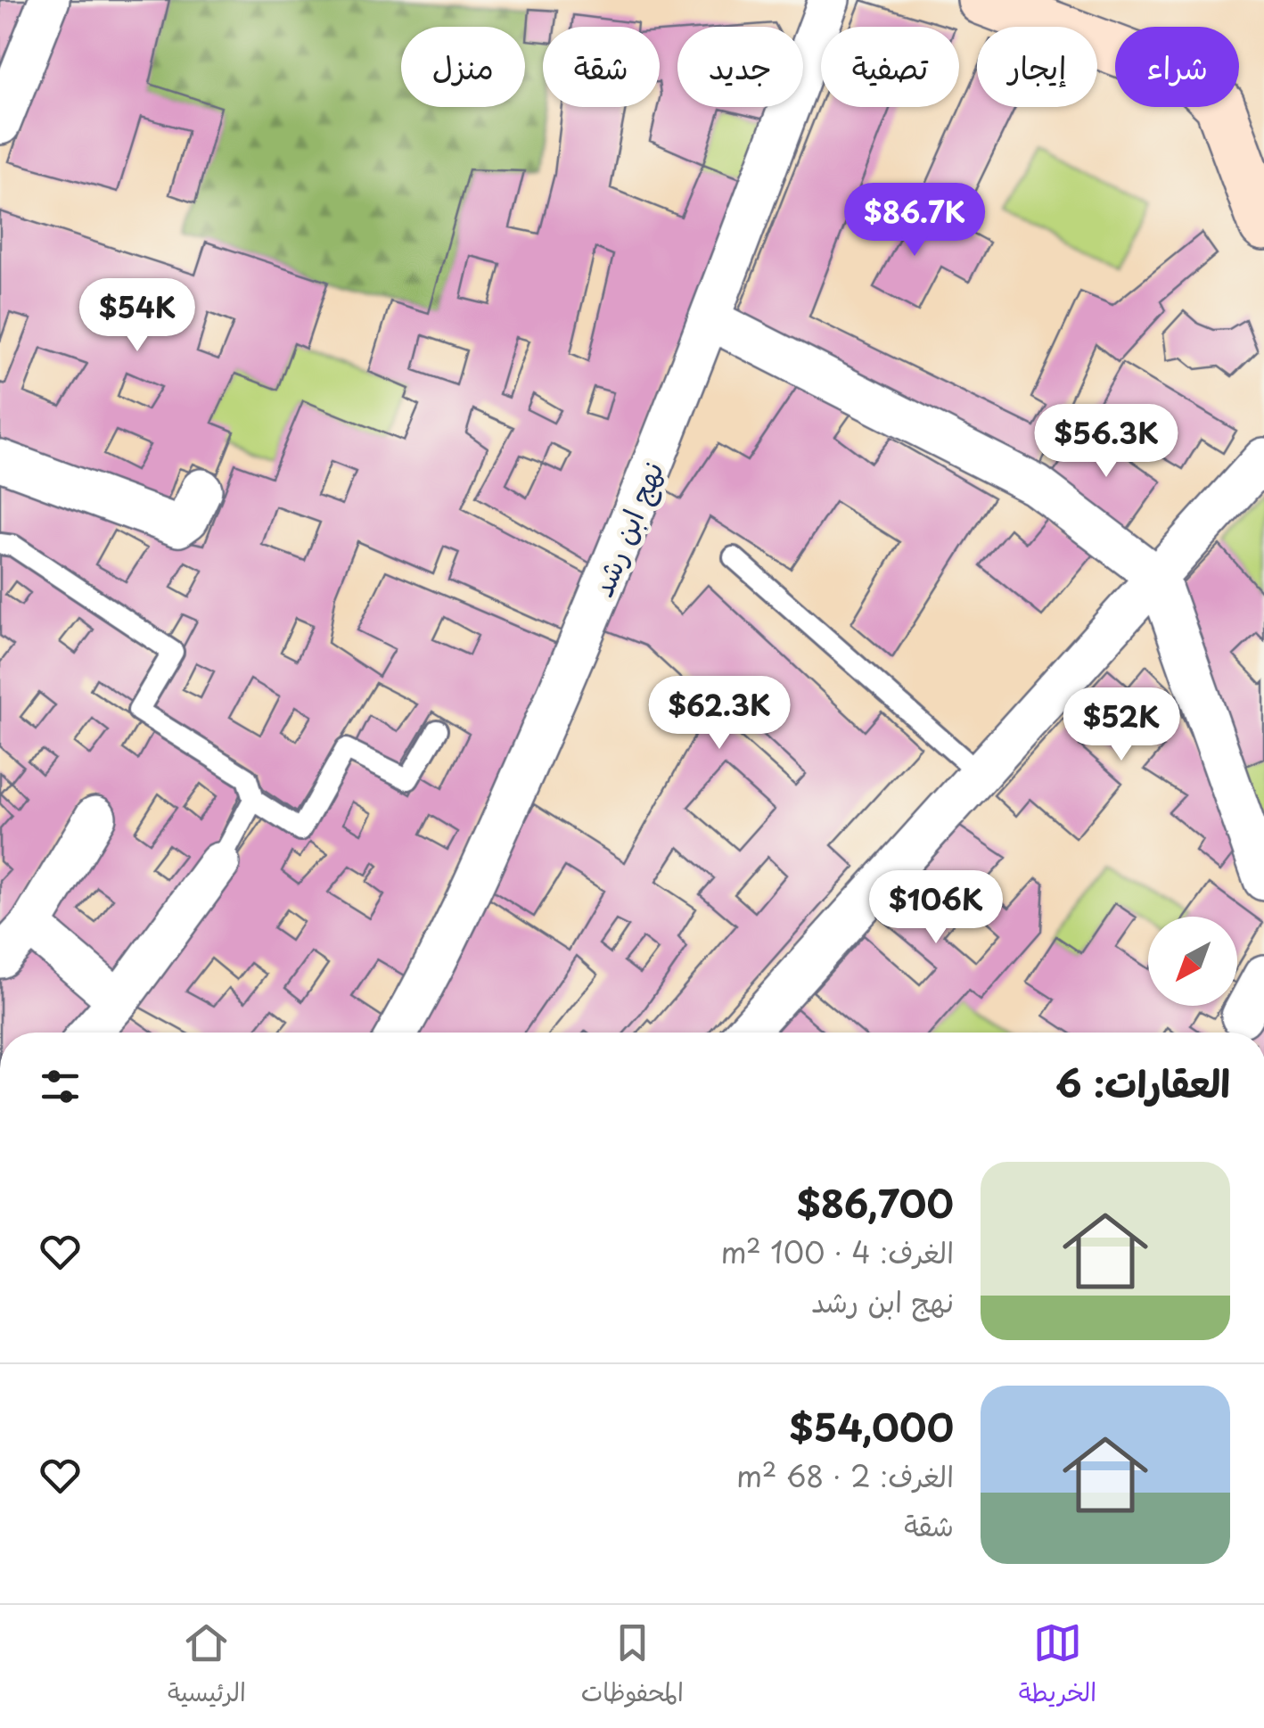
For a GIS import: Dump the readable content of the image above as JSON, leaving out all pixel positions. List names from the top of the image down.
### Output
{
  "streets": {
    "street": ["نهج ابن رشد"]
  },
  "north": "bottom left",
  "page": {
    "chip": [
      "شراء",
      "إيجار",
      "تصفية",
      "جديد",
      "شقة",
      "منزل"
    ],
    "price": [
      "$86.7K",
      "$54K",
      "$56.3K",
      "$62.3K",
      "$52K",
      "$106K"
    ],
    "heading": "العقارات: 6",
    "list": [
      {
        "name": "$86,700",
        "note": "الغرف: 4 · 100 m² · نهج ابن رشد"
      },
      {
        "name": "$54,000",
        "note": "الغرف: 2 · 68 m² · شقة"
      }
    ],
    "tabs": ["الخريطة", "المحفوظات", "الرئيسية"]
  }
}
